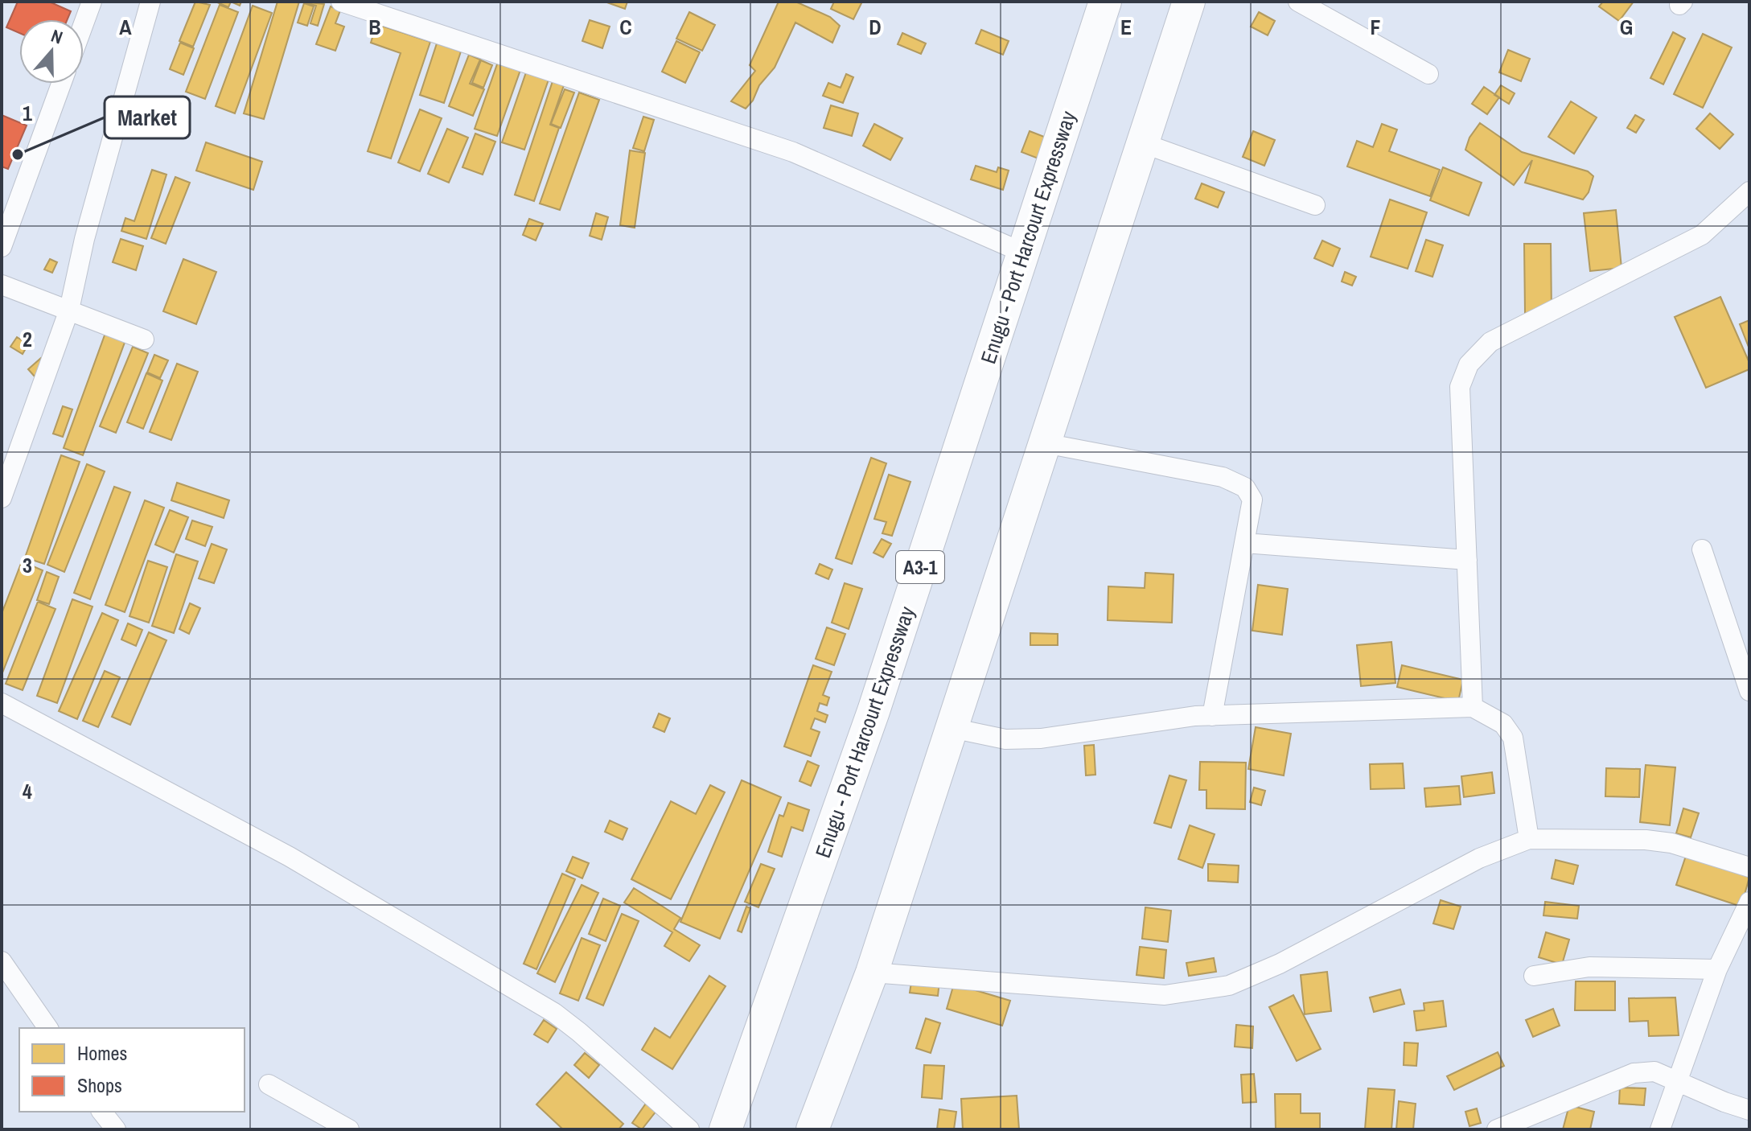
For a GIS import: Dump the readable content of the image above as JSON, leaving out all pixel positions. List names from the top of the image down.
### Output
{
  "streets": {
    "highway": ["Enugu - Port Harcourt Expressway", "A3-1"]
  },
  "places": ["Market"],
  "legend": ["Homes", "Shops"],
  "north": "top",
  "grid": {
    "columns": [
      "A",
      "B",
      "C",
      "D",
      "E",
      "F",
      "G"
    ],
    "rows": [
      "1",
      "2",
      "3",
      "4"
    ]
  }
}
